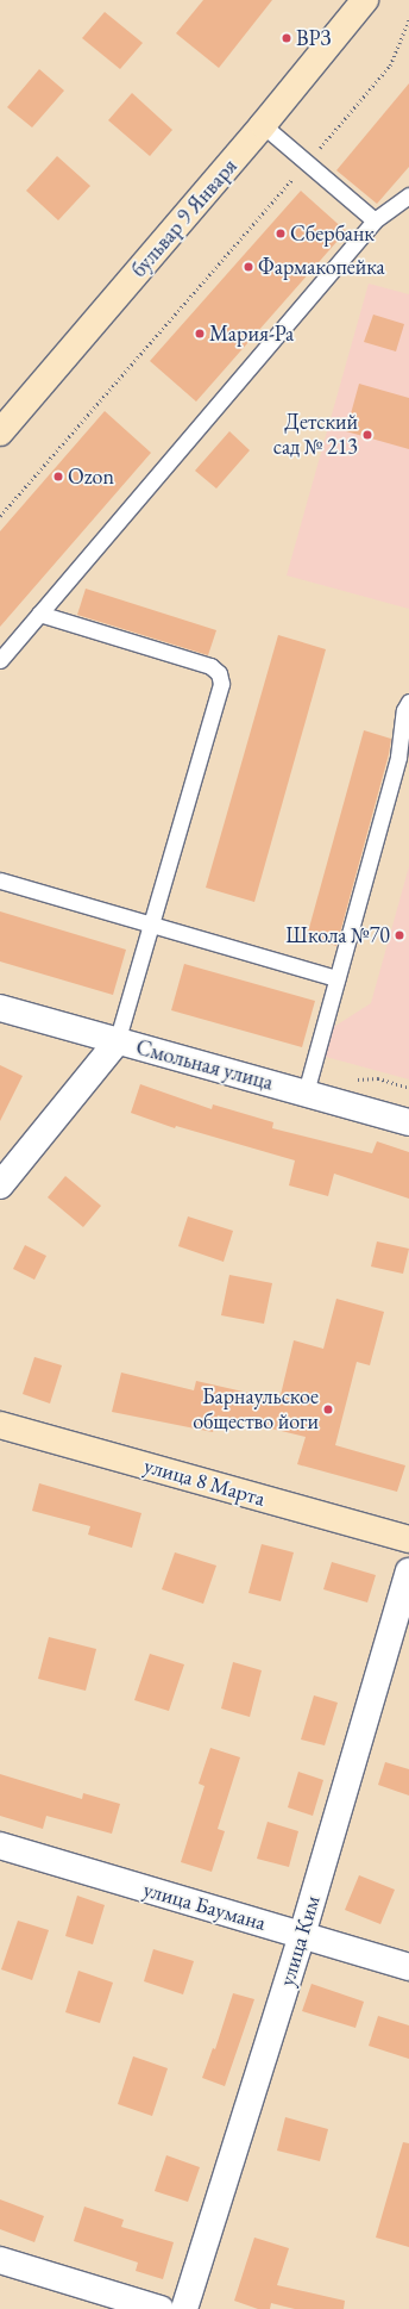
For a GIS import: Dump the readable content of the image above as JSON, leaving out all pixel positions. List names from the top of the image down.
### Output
{
  "streets": {
    "main road": ["бульвар 9 Января", "улица 8 Марта"],
    "street": ["Смольная улица", "улица Баумана", "улица Ким"]
  },
  "crossings": [
    ["улица Баумана", "улица Ким"]
  ],
  "places": [
    "ВРЗ",
    "Сбербанк",
    "Фармакопейка",
    "Мария-Ра",
    "Детский сад № 213",
    "Ozon",
    "Школа №70",
    "Барнаульское общество йоги"
  ]
}
